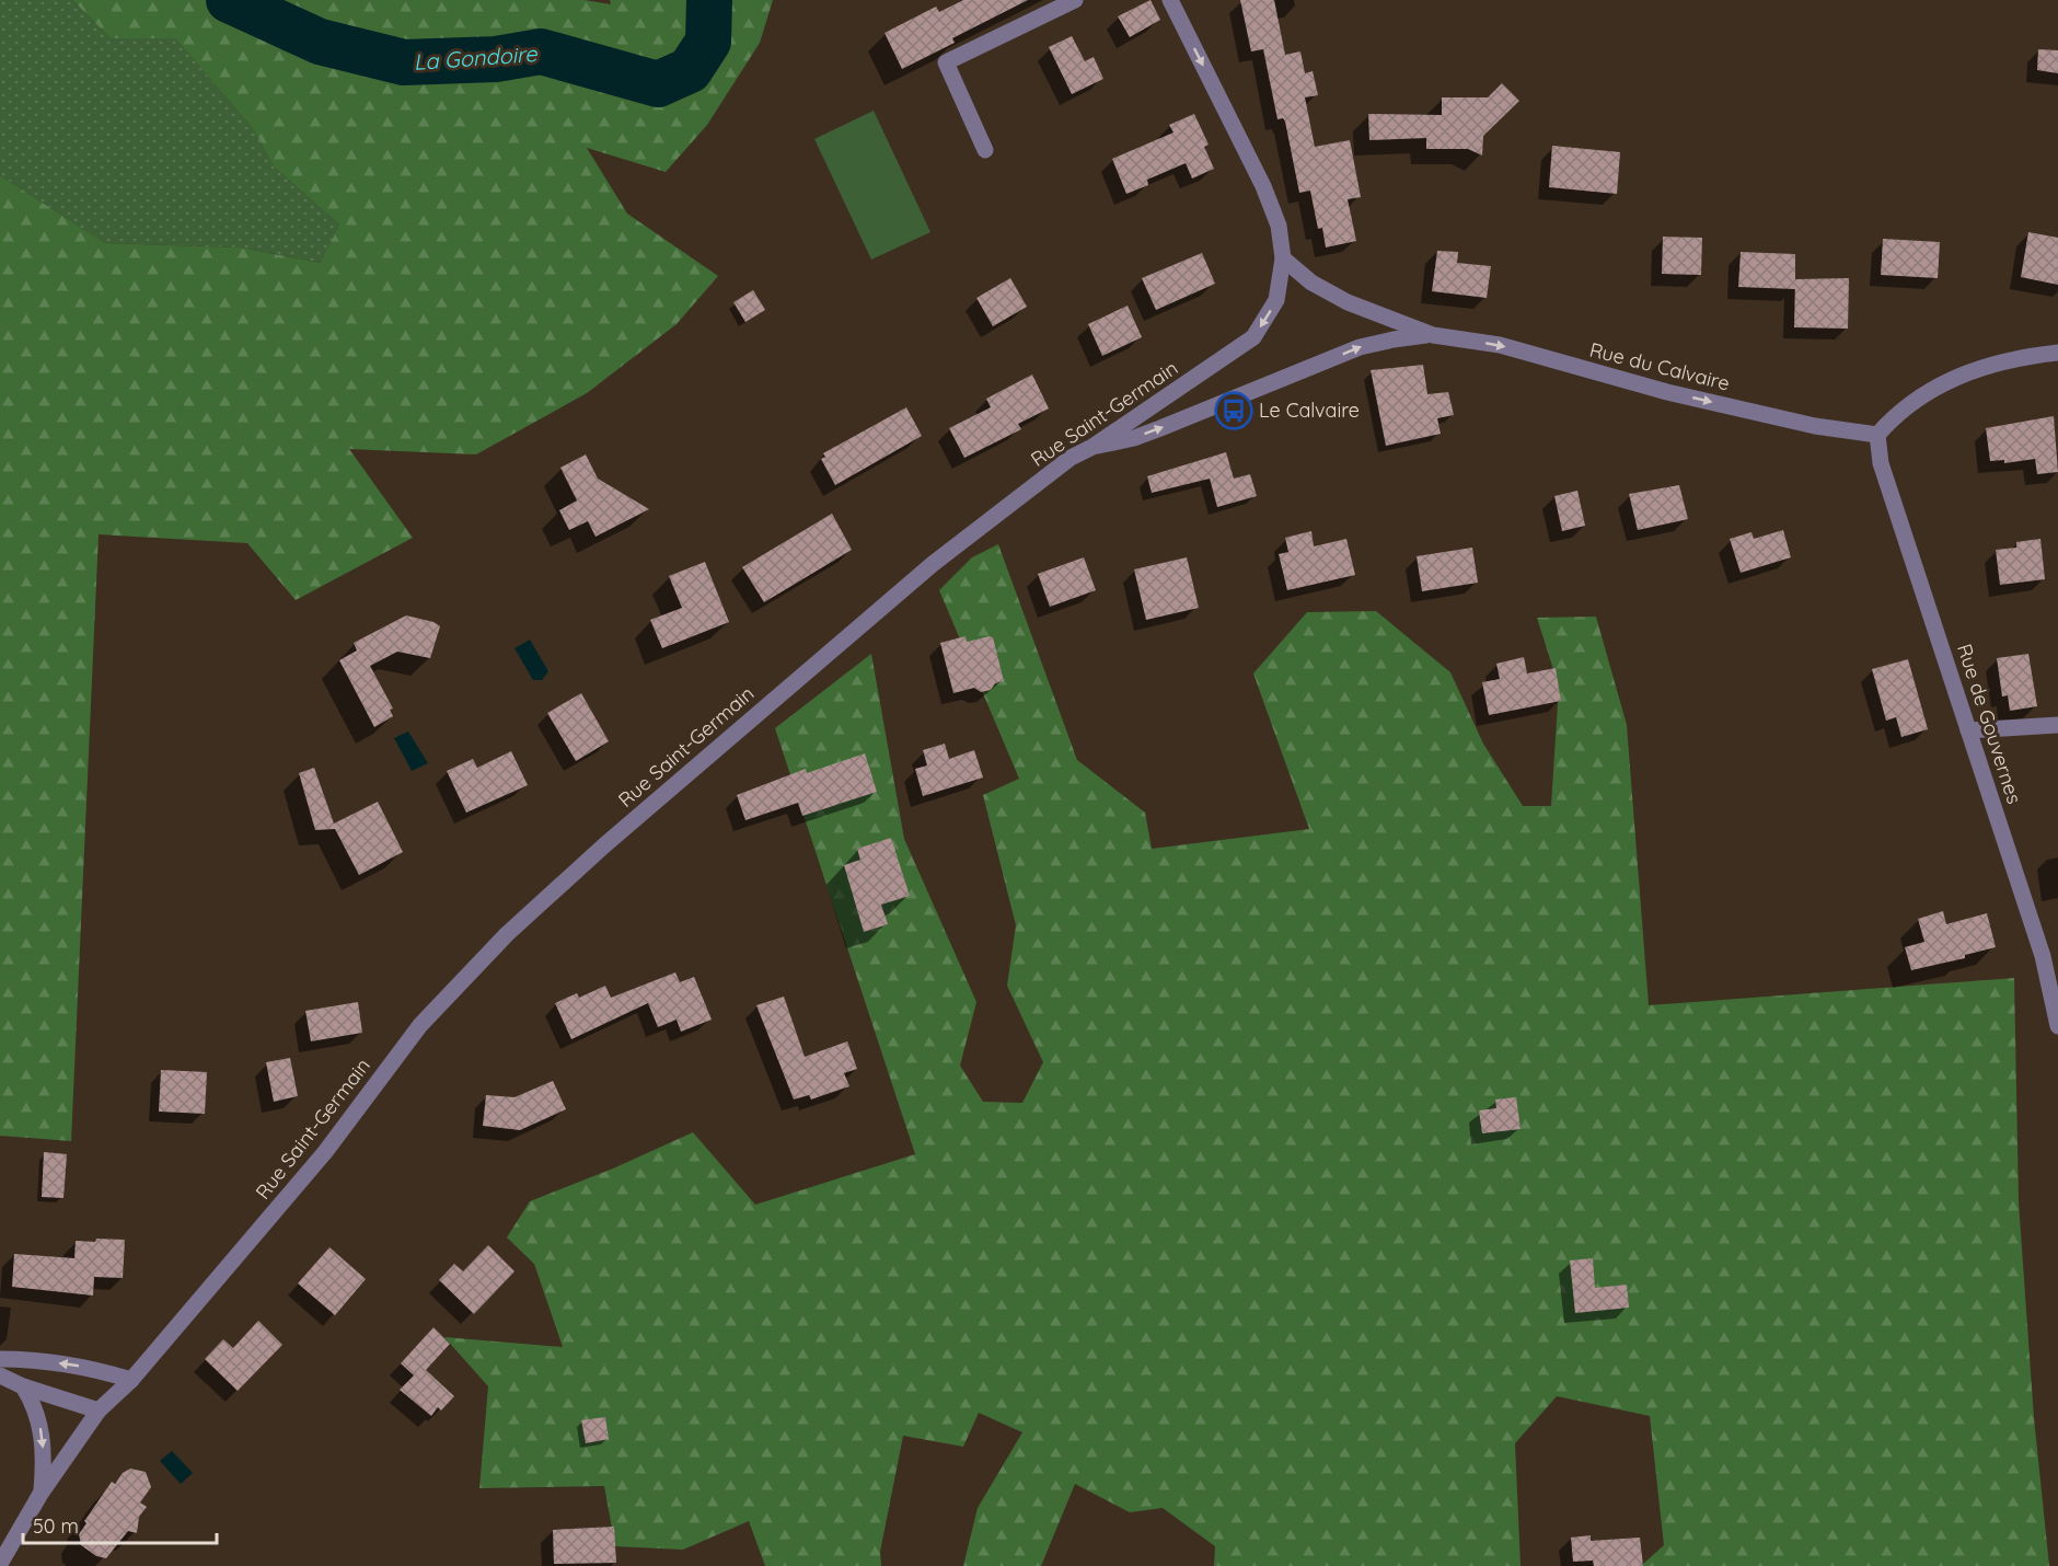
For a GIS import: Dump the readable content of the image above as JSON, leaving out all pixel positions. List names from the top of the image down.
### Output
{
  "streets": {
    "street": ["Rue du Calvaire", "Rue Saint-Germain", "Rue de Gouvernes"]
  },
  "crossings": [
    ["Rue du Calvaire", "Rue Saint-Germain"],
    ["Rue du Calvaire", "Rue de Gouvernes"]
  ],
  "one_way": ["Rue du Calvaire"],
  "water": ["La Gondoire"],
  "places": {
    "bus stop": ["Le Calvaire"]
  },
  "scale_bar": "50 m"
}
